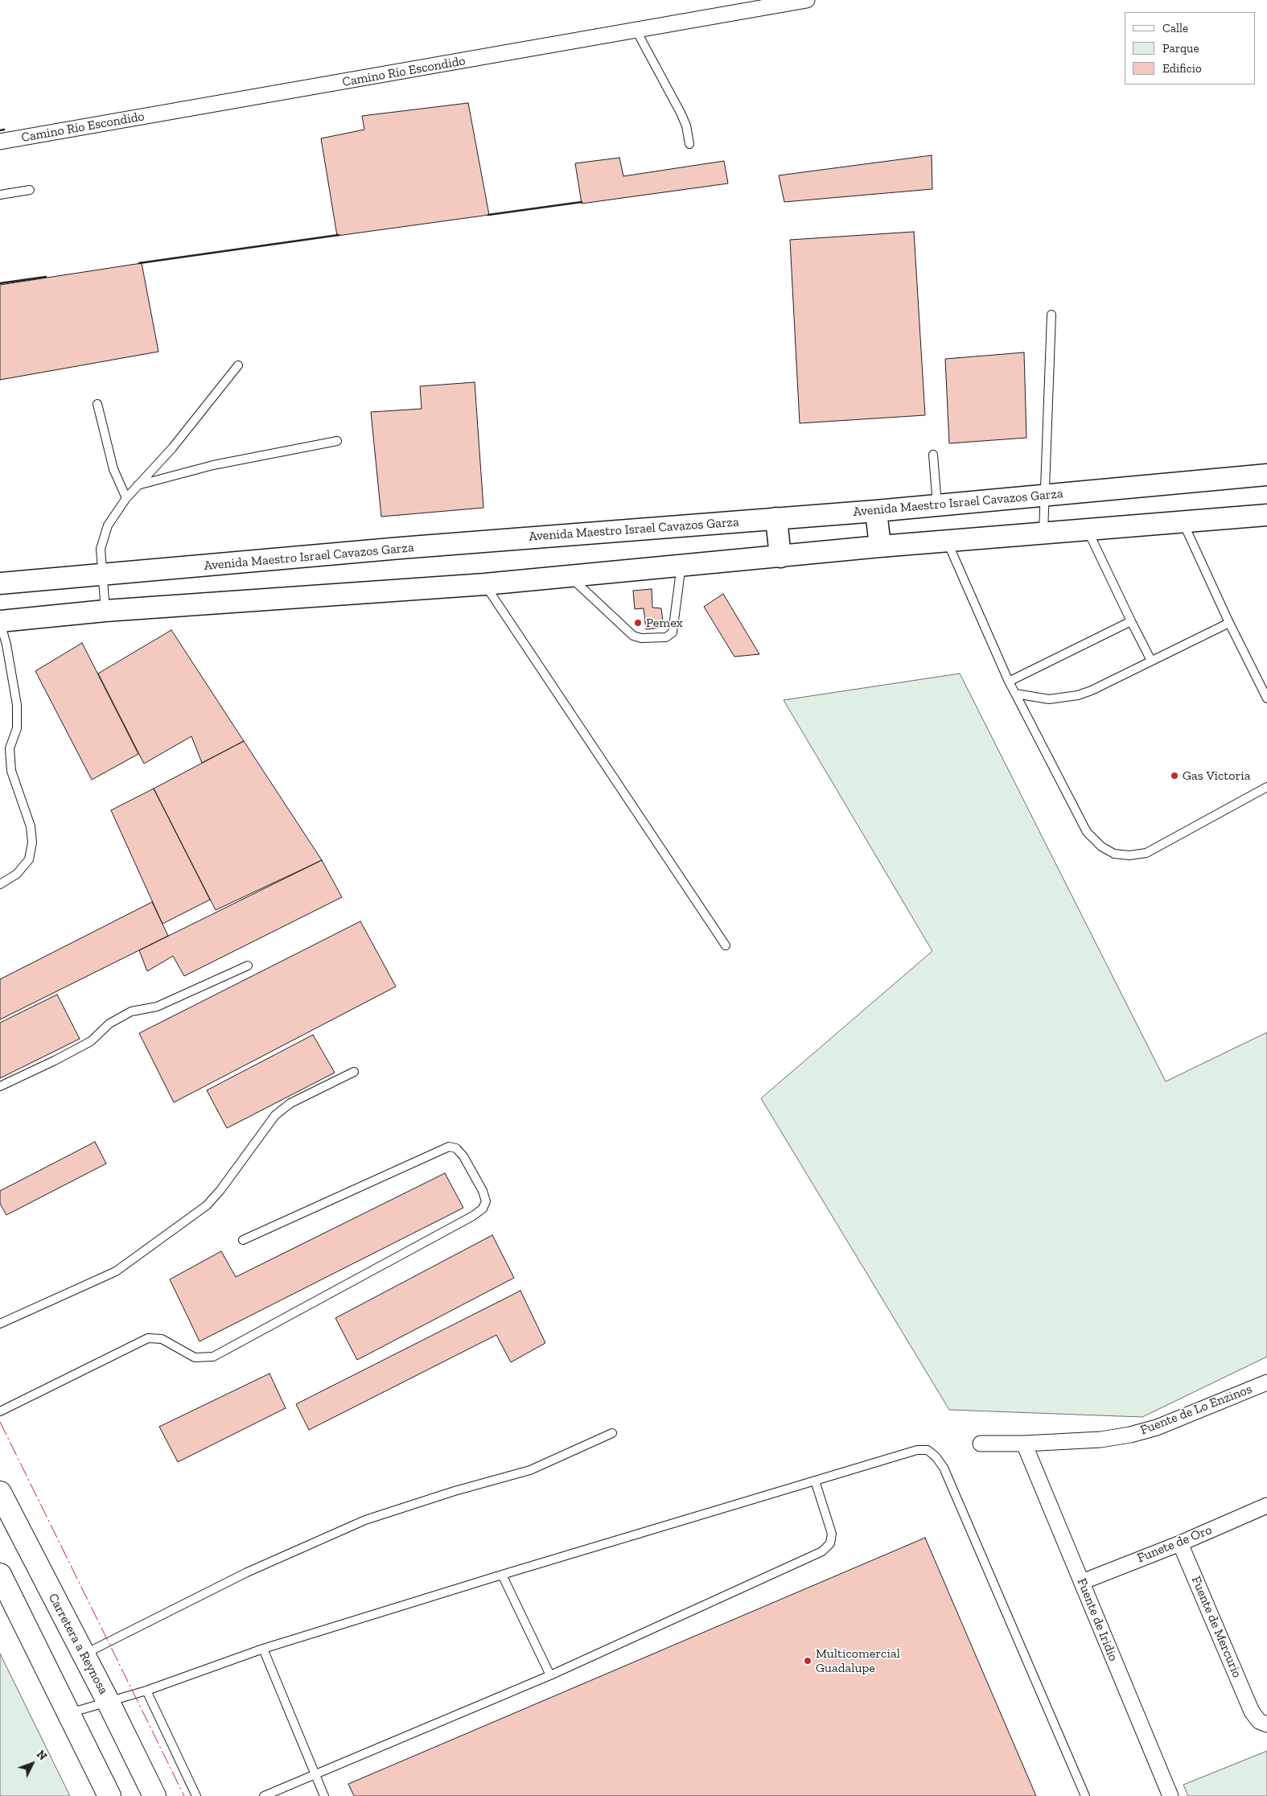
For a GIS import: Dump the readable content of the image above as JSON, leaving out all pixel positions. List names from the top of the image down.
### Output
{
  "streets": {
    "main road": ["Avenida Maestro Israel Cavazos Garza", "Carretera a Reynosa"],
    "street": [
      "Camino Río Escondido",
      "Fuente de Lo Enzinos",
      "Funete de Oro",
      "Fuente de Iridio",
      "Fuente de Mercurio"
    ]
  },
  "crossings": [
    ["Fuente de Lo Enzinos", "Fuente de Iridio"],
    ["Funete de Oro", "Fuente de Iridio"],
    ["Funete de Oro", "Fuente de Mercurio"]
  ],
  "places": ["Pemex", "Gas Victoria", "Multicomercial Guadalupe"],
  "legend": ["Calle", "Parque", "Edificio"],
  "north": "top right"
}
